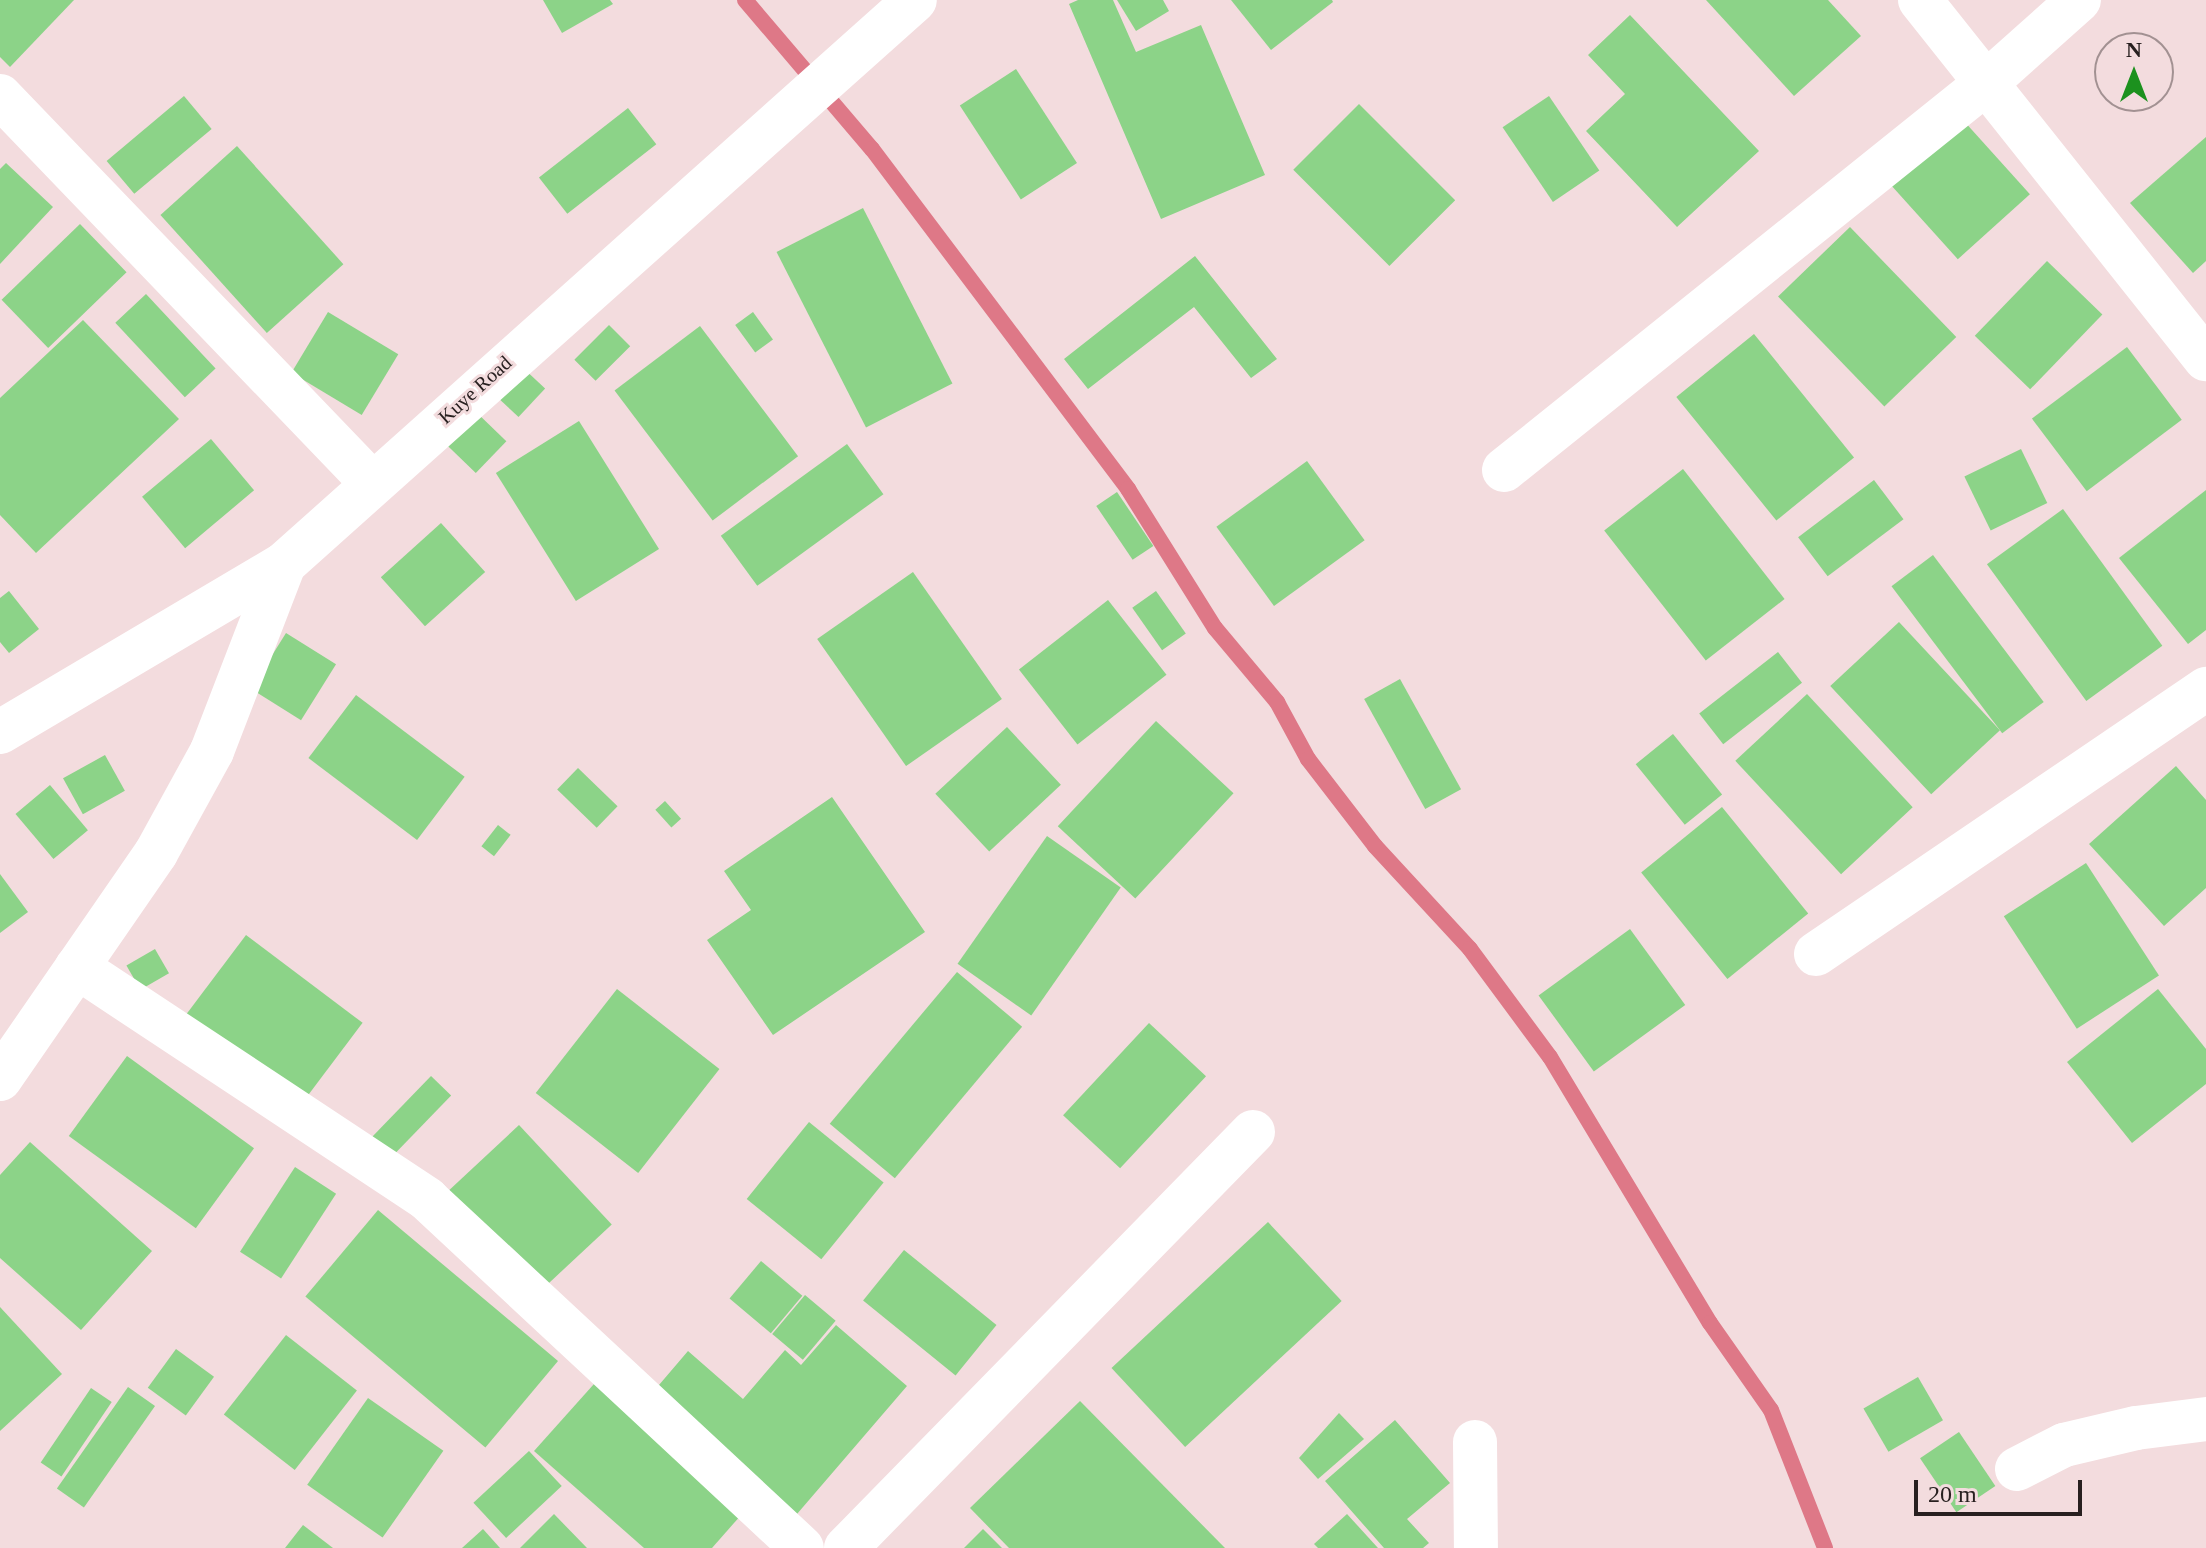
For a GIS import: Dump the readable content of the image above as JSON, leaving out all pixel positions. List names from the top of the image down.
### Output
{
  "streets": {
    "street": ["Kuye Road"]
  },
  "scale_bar": "20 m",
  "north": "top"
}
